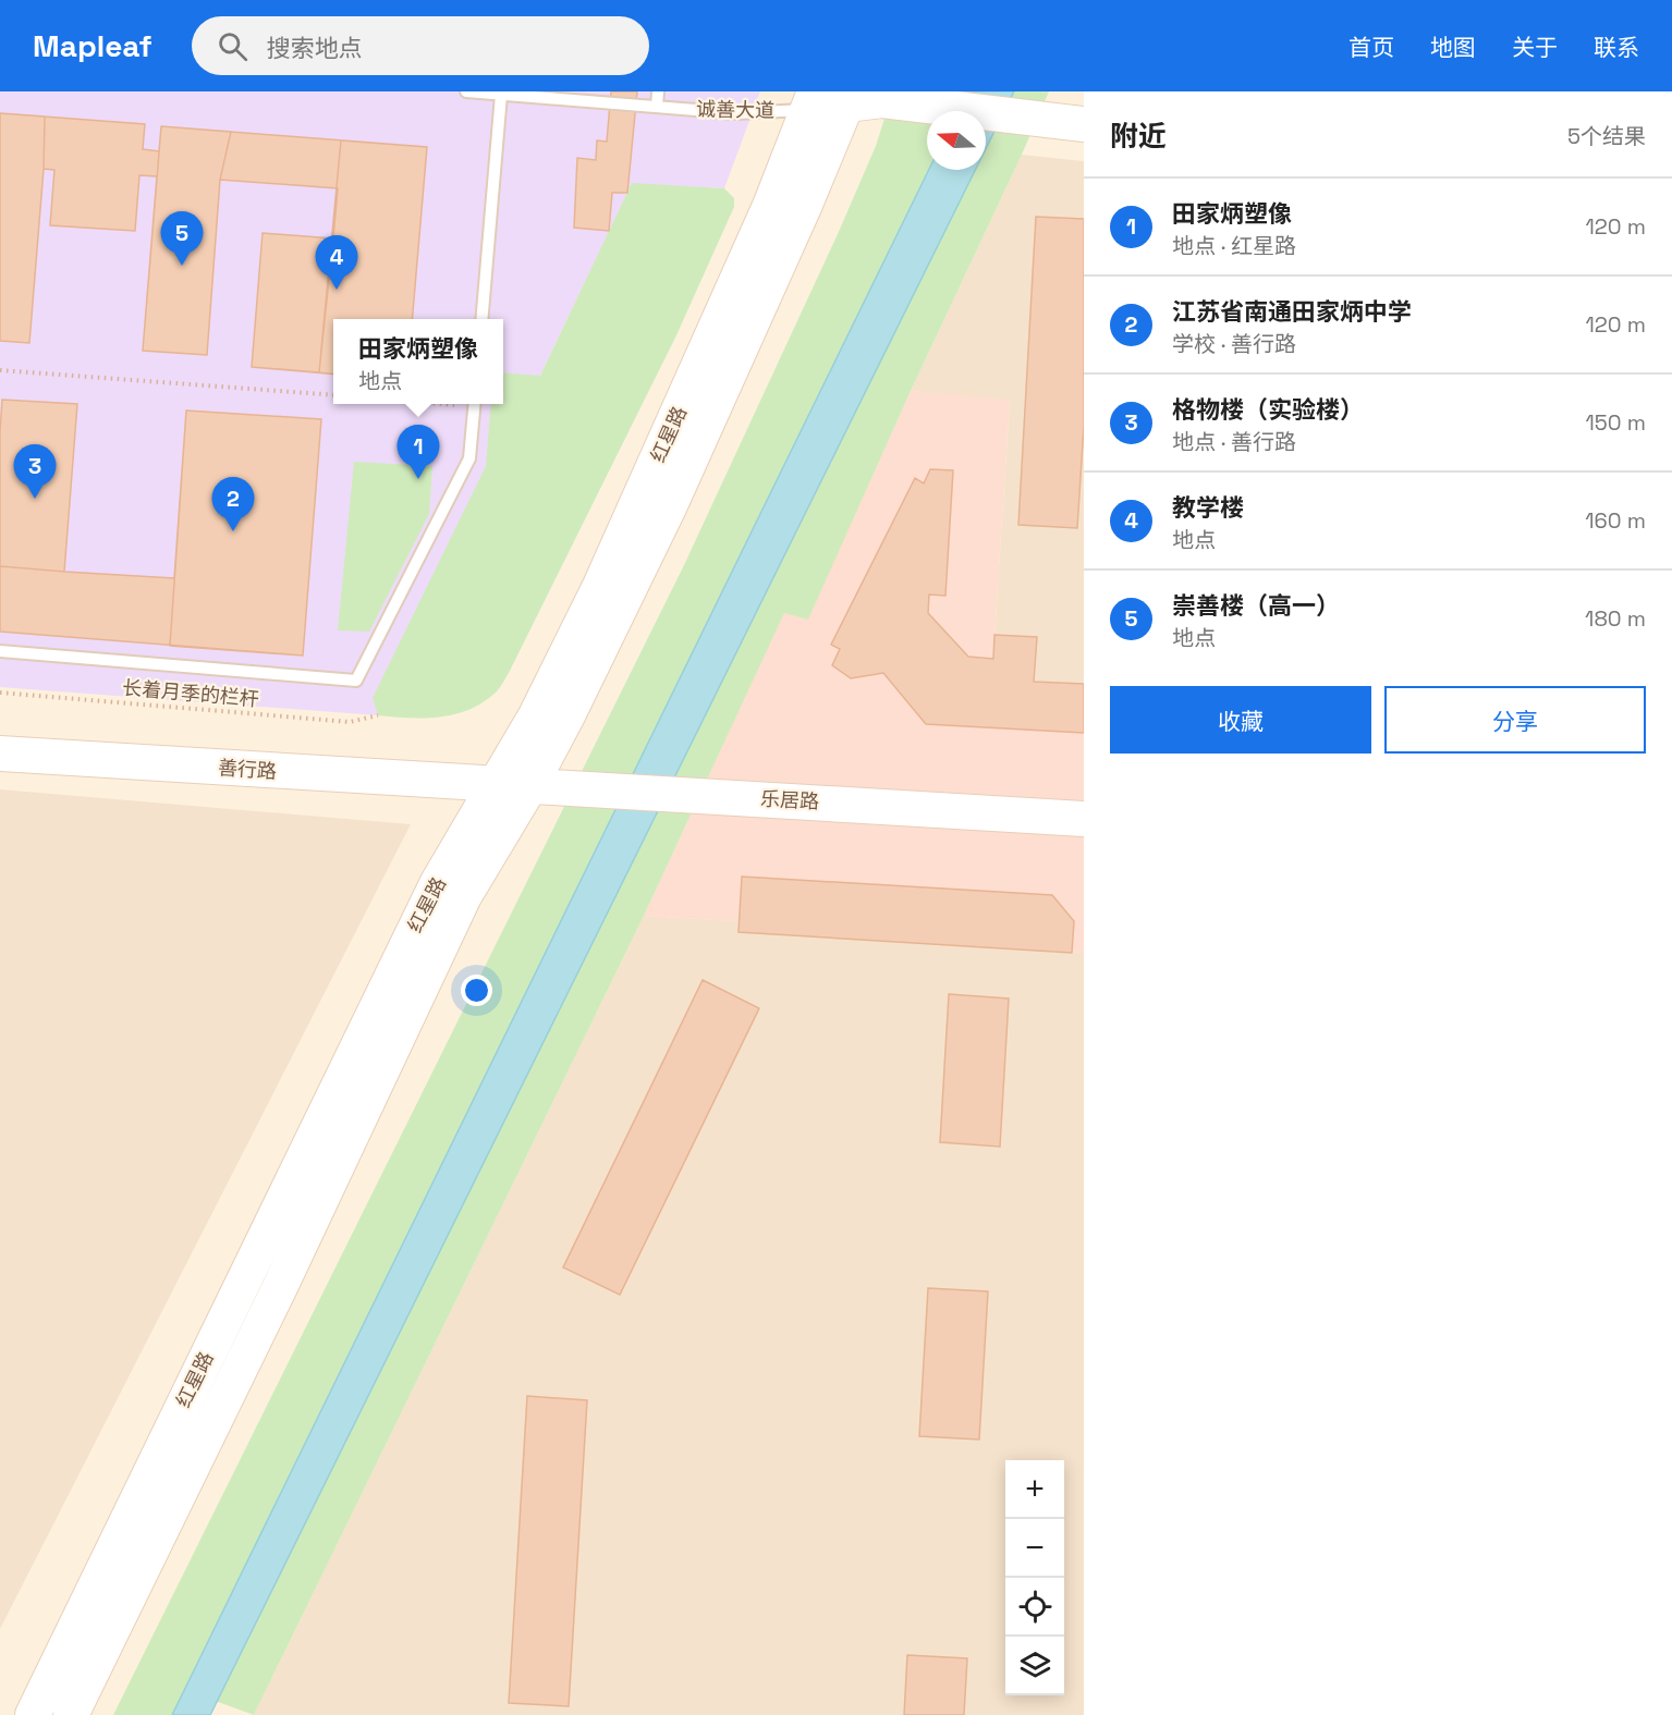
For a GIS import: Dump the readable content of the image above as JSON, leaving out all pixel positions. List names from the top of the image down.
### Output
{
  "streets": {
    "main road": ["红星路", "善行路", "乐居路"],
    "lane": ["诚善大道"],
    "path": ["长着月季的栏杆"]
  },
  "crossings": [
    ["诚善大道", "红星路"],
    ["红星路", "善行路"],
    ["红星路", "乐居路"],
    ["善行路", "乐居路"]
  ],
  "north": "left",
  "page": {
    "header": "Mapleaf",
    "search": "搜索地点",
    "nav": [
      "首页",
      "地图",
      "关于",
      "联系"
    ],
    "heading": ["附近", "5个结果"],
    "list": [
      {
        "mark": "1",
        "name": "田家炳塑像",
        "note": "地点 · 红星路",
        "value": "120 m"
      },
      {
        "mark": "2",
        "name": "江苏省南通田家炳中学",
        "note": "学校 · 善行路",
        "value": "120 m"
      },
      {
        "mark": "3",
        "name": "格物楼（实验楼）",
        "note": "地点 · 善行路",
        "value": "150 m"
      },
      {
        "mark": "4",
        "name": "教学楼",
        "note": "地点",
        "value": "160 m"
      },
      {
        "mark": "5",
        "name": "崇善楼（高一）",
        "note": "地点",
        "value": "180 m"
      }
    ],
    "pins": [
      "5",
      "4",
      "1",
      "3",
      "2"
    ],
    "popup": ["田家炳塑像", "地点"],
    "buttons": ["收藏", "分享"],
    "map_buttons": ["+", "−"]
  }
}
